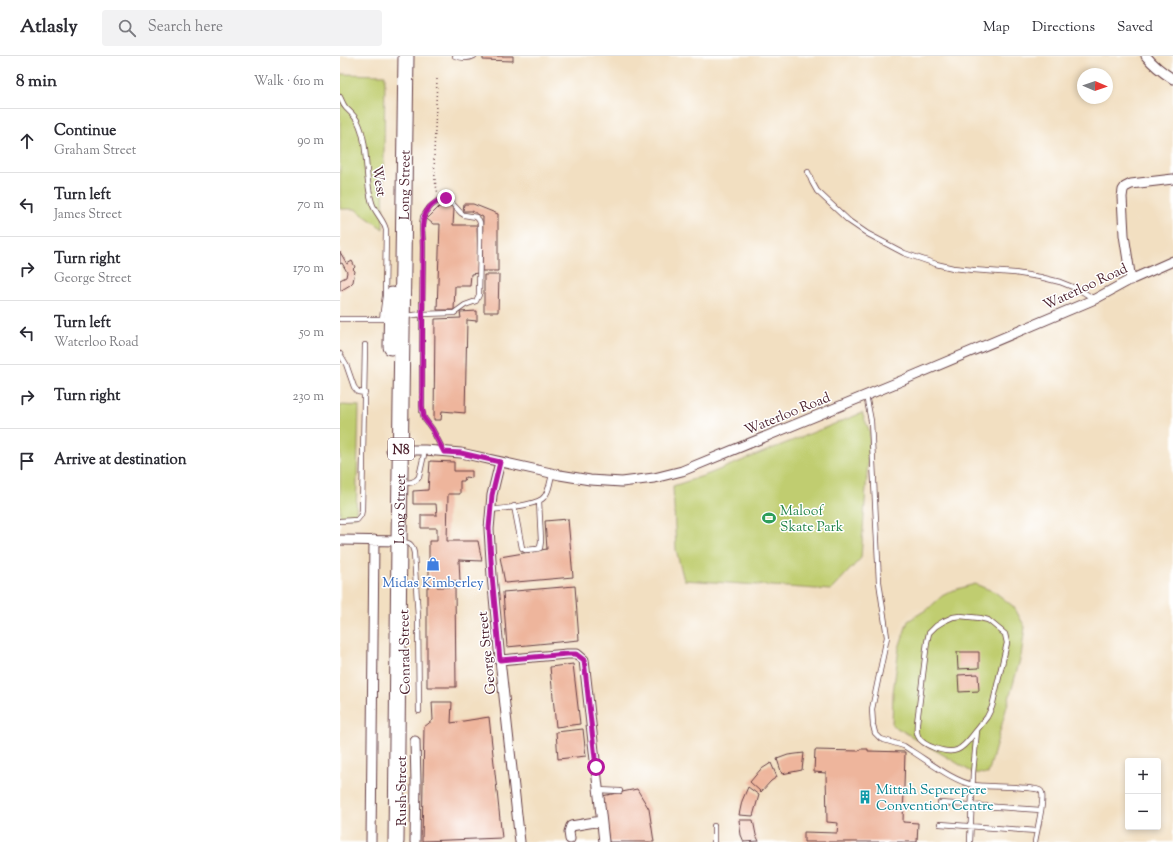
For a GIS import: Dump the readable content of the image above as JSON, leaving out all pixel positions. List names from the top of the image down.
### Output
{
  "streets": {
    "highway": ["Long Street", "N8"],
    "street": [
      "Waterloo Road",
      "Conrad Street",
      "George Street",
      "Rush Street"
    ],
    "lane": ["West"]
  },
  "crossings": [
    ["West", "Long Street"],
    ["Long Street", "Waterloo Road"],
    ["Long Street", "Conrad Street"],
    ["Waterloo Road", "George Street"]
  ],
  "places": {
    "sports": ["Maloof Skate Park"],
    "shop": ["Midas Kimberley"],
    "building": ["Mittah Seperepere Convention Centre"]
  },
  "north": "right",
  "page": {
    "header": "Atlasly",
    "search": "Search here",
    "nav": ["Map", "Directions", "Saved"],
    "heading": ["8 min", "Walk · 610 m"],
    "list": [
      ["Continue", "Graham Street", "90 m"],
      ["Turn left", "James Street", "70 m"],
      ["Turn right", "George Street", "170 m"],
      ["Turn left", "Waterloo Road", "50 m"],
      ["Turn right", "230 m"],
      "Arrive at destination"
    ],
    "map_buttons": ["+", "−"]
  }
}
